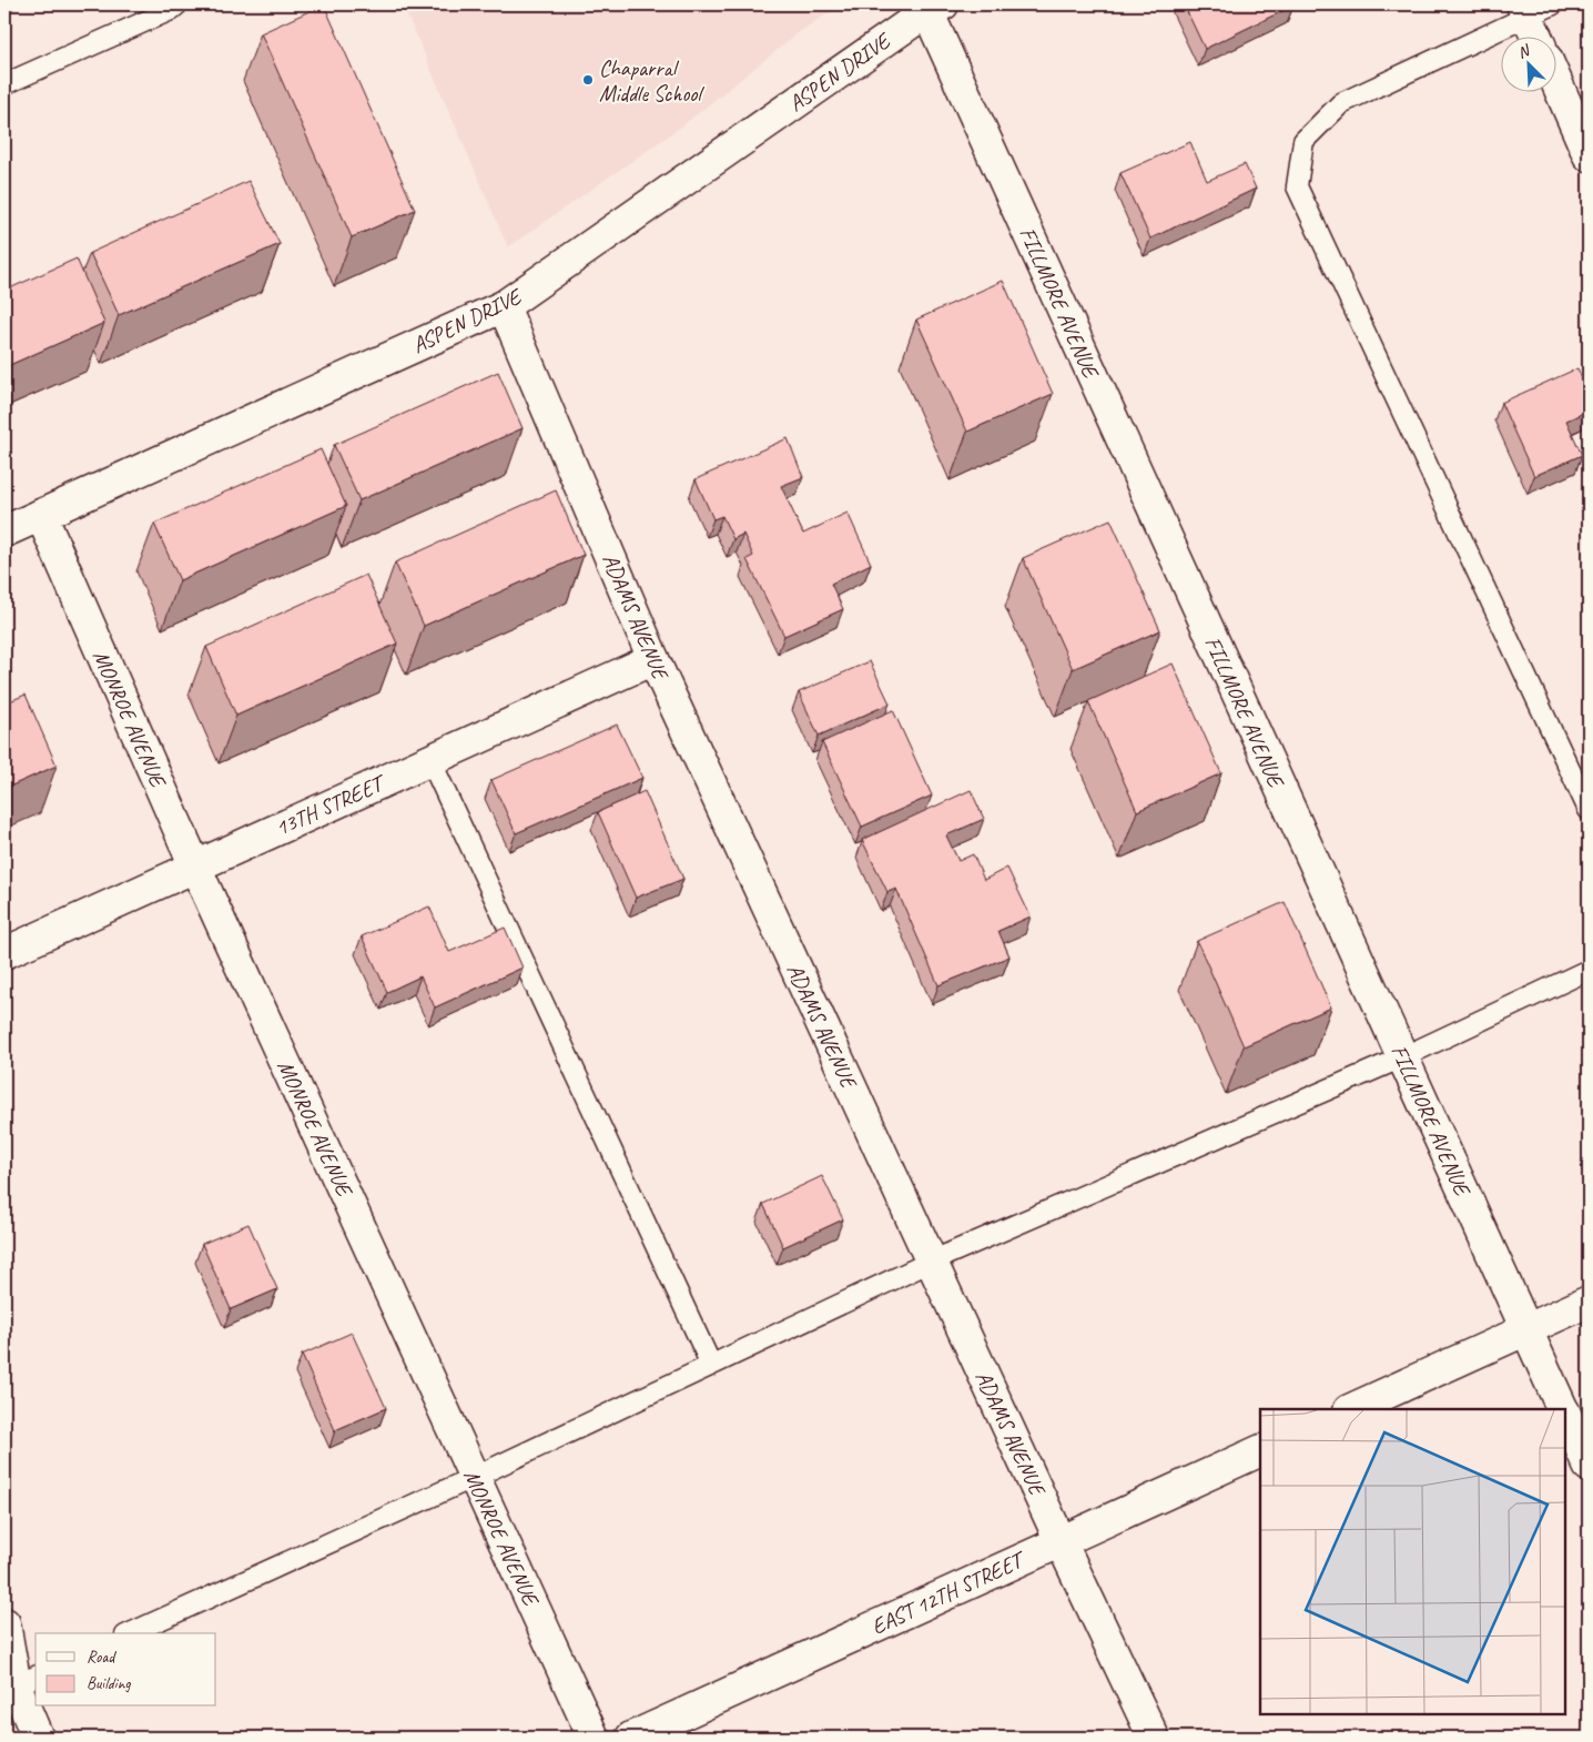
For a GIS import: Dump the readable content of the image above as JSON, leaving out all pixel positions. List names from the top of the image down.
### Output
{
  "streets": {
    "street": [
      "ASPEN DRIVE",
      "FILLMORE AVENUE",
      "ADAMS AVENUE",
      "MONROE AVENUE",
      "13TH STREET",
      "EAST 12TH STREET"
    ]
  },
  "crossings": [
    ["ASPEN DRIVE", "FILLMORE AVENUE"],
    ["ASPEN DRIVE", "ADAMS AVENUE"],
    ["ASPEN DRIVE", "MONROE AVENUE"],
    ["ADAMS AVENUE", "13TH STREET"],
    ["ADAMS AVENUE", "EAST 12TH STREET"],
    ["MONROE AVENUE", "13TH STREET"]
  ],
  "places": ["Chaparral Middle School"],
  "legend": ["Road", "Building"],
  "north": "top left"
}
